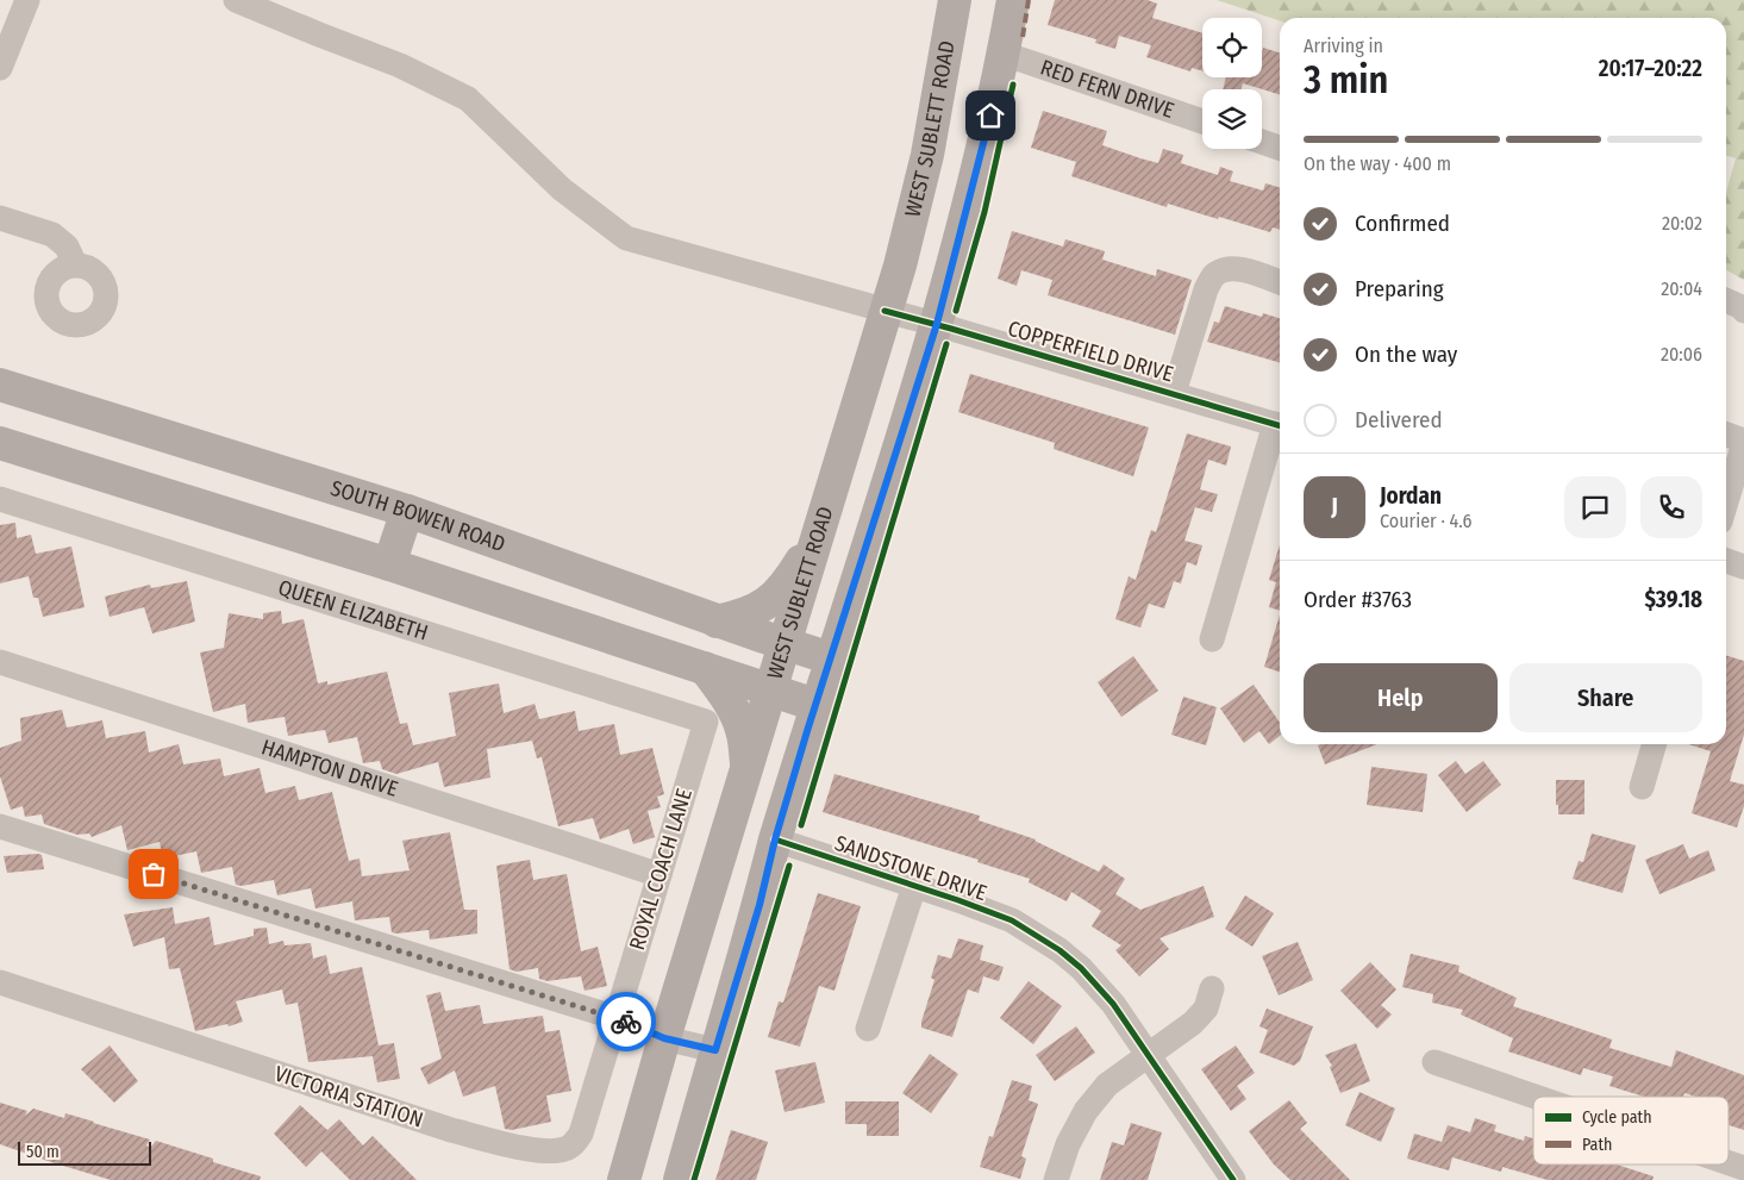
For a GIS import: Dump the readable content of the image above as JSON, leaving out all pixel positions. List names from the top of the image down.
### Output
{
  "streets": {
    "main road": ["WEST SUBLETT ROAD", "SOUTH BOWEN ROAD"],
    "street": [
      "RED FERN DRIVE",
      "COPPERFIELD DRIVE",
      "QUEEN ELIZABETH",
      "HAMPTON DRIVE",
      "SANDSTONE DRIVE",
      "ROYAL COACH LANE",
      "VICTORIA STATION"
    ]
  },
  "crossings": [
    ["WEST SUBLETT ROAD", "COPPERFIELD DRIVE"],
    ["WEST SUBLETT ROAD", "SOUTH BOWEN ROAD"],
    ["QUEEN ELIZABETH", "ROYAL COACH LANE"],
    ["HAMPTON DRIVE", "ROYAL COACH LANE"],
    ["ROYAL COACH LANE", "VICTORIA STATION"]
  ],
  "legend": ["Cycle path", "Path"],
  "scale_bar": "50 m",
  "page": {
    "heading": ["3 min", "Arriving in", "20:17–20:22"],
    "panel": [
      "Jordan",
      "Courier · 4.6",
      "Order #3763",
      "$39.18"
    ],
    "bar": "On the way · 400 m",
    "list": [
      ["Confirmed", "20:02"],
      ["Preparing", "20:04"],
      ["On the way", "20:06"],
      "Delivered"
    ],
    "round": "J",
    "buttons": ["Help", "Share"],
    "scale": "50 m"
  }
}
